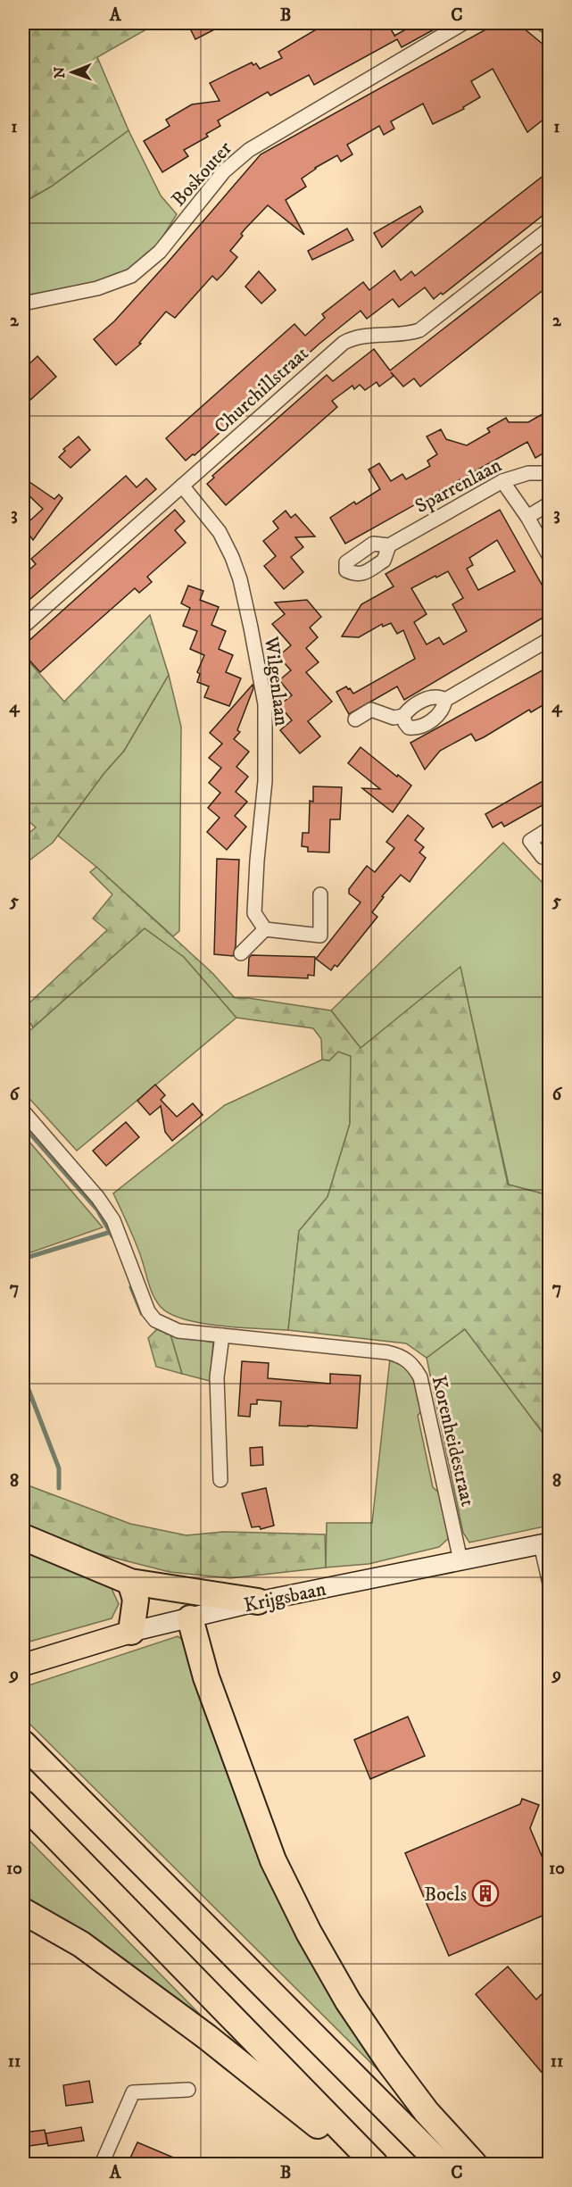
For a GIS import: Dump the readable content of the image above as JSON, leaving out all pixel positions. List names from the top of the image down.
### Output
{
  "streets": {
    "main road": ["Krijgsbaan"],
    "street": [
      "Boskouter",
      "Churchillstraat",
      "Sparrenlaan",
      "Wilgenlaan",
      "Korenheidestraat"
    ]
  },
  "crossings": [
    ["Churchillstraat", "Wilgenlaan"],
    ["Korenheidestraat", "Krijgsbaan"]
  ],
  "places": {
    "building": ["Boels"]
  },
  "north": "left",
  "grid": {
    "columns": ["A", "B", "C"],
    "rows": [
      "1",
      "2",
      "3",
      "4",
      "5",
      "6",
      "7",
      "8",
      "9",
      "10",
      "11"
    ]
  }
}
